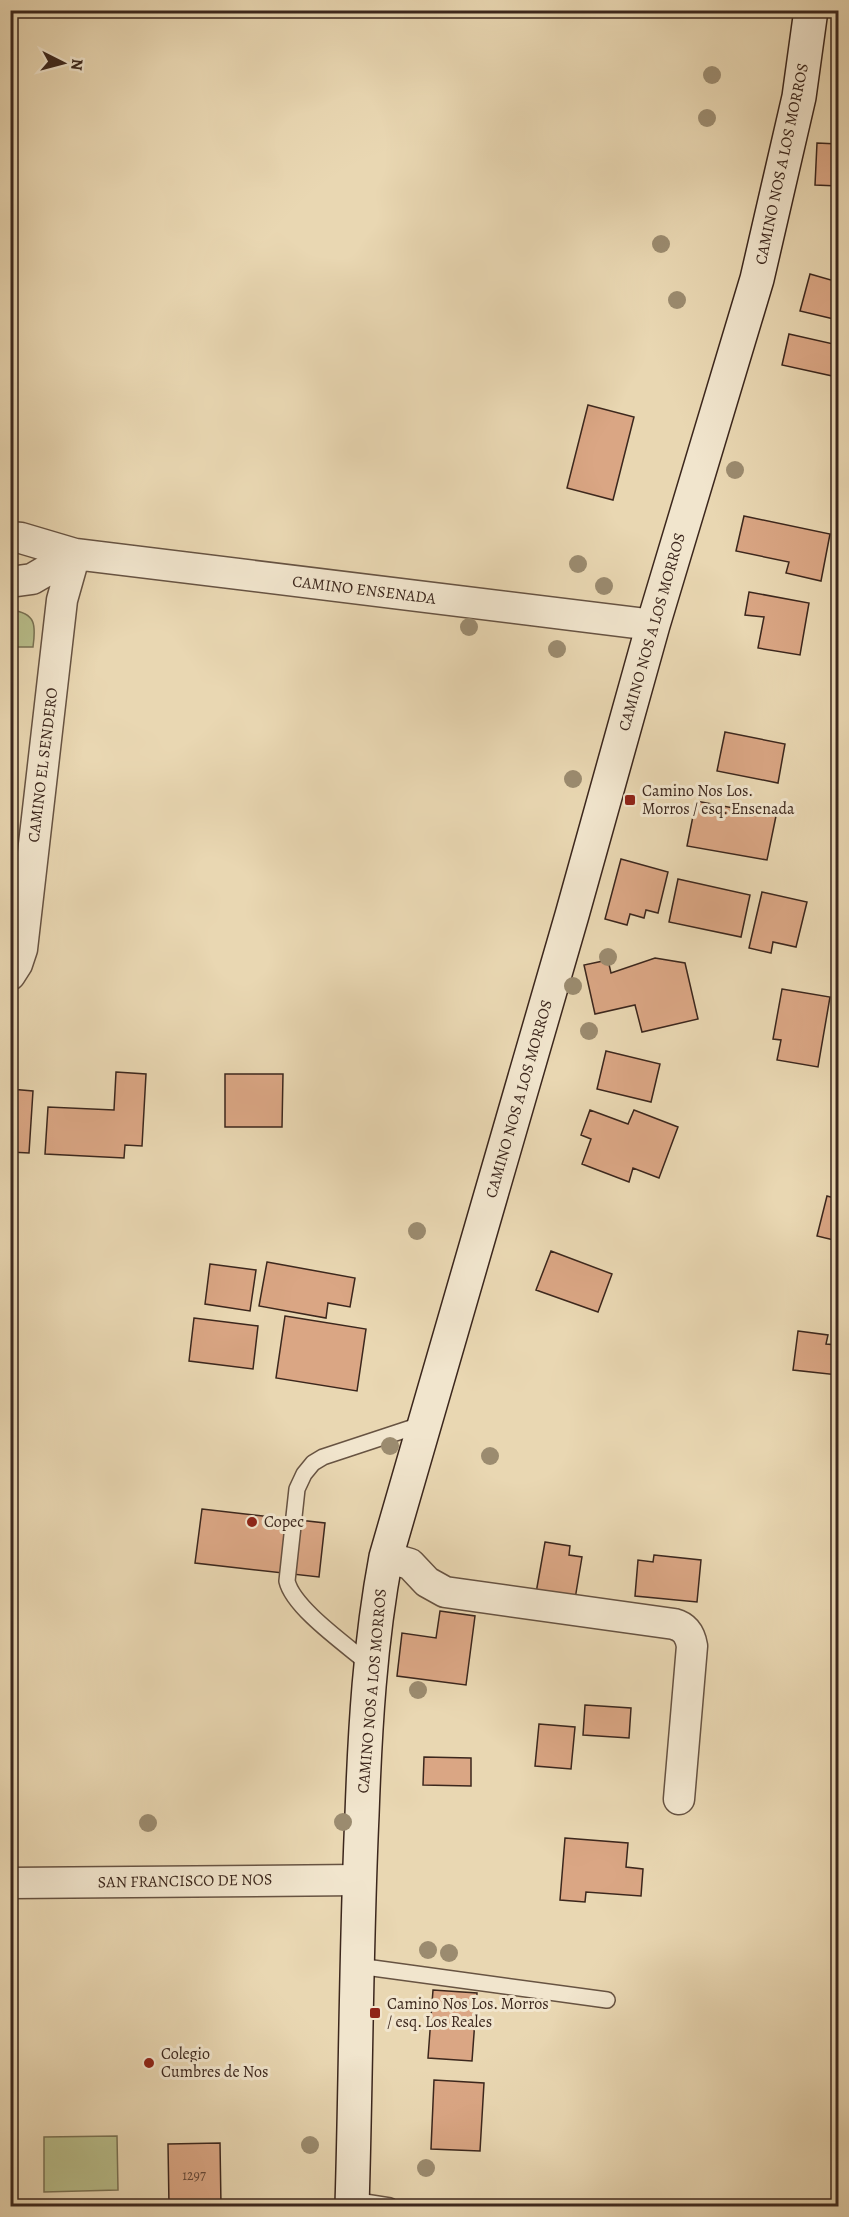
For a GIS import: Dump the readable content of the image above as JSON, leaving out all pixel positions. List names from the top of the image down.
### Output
{
  "streets": {
    "main road": ["CAMINO NOS A LOS MORROS"],
    "street": ["CAMINO ENSENADA", "CAMINO EL SENDERO", "SAN FRANCISCO DE NOS"]
  },
  "crossings": [
    ["CAMINO NOS A LOS MORROS", "CAMINO ENSENADA"],
    ["CAMINO NOS A LOS MORROS", "SAN FRANCISCO DE NOS"],
    ["CAMINO ENSENADA", "CAMINO EL SENDERO"]
  ],
  "places": {
    "transit": ["Camino Nos Los. Morros / esq. Ensenada", "Camino Nos Los. Morros / esq. Los Reales"],
    "other": ["Copec", "Colegio Cumbres de Nos"]
  },
  "house_numbers": ["1297"],
  "north": "right"
}
